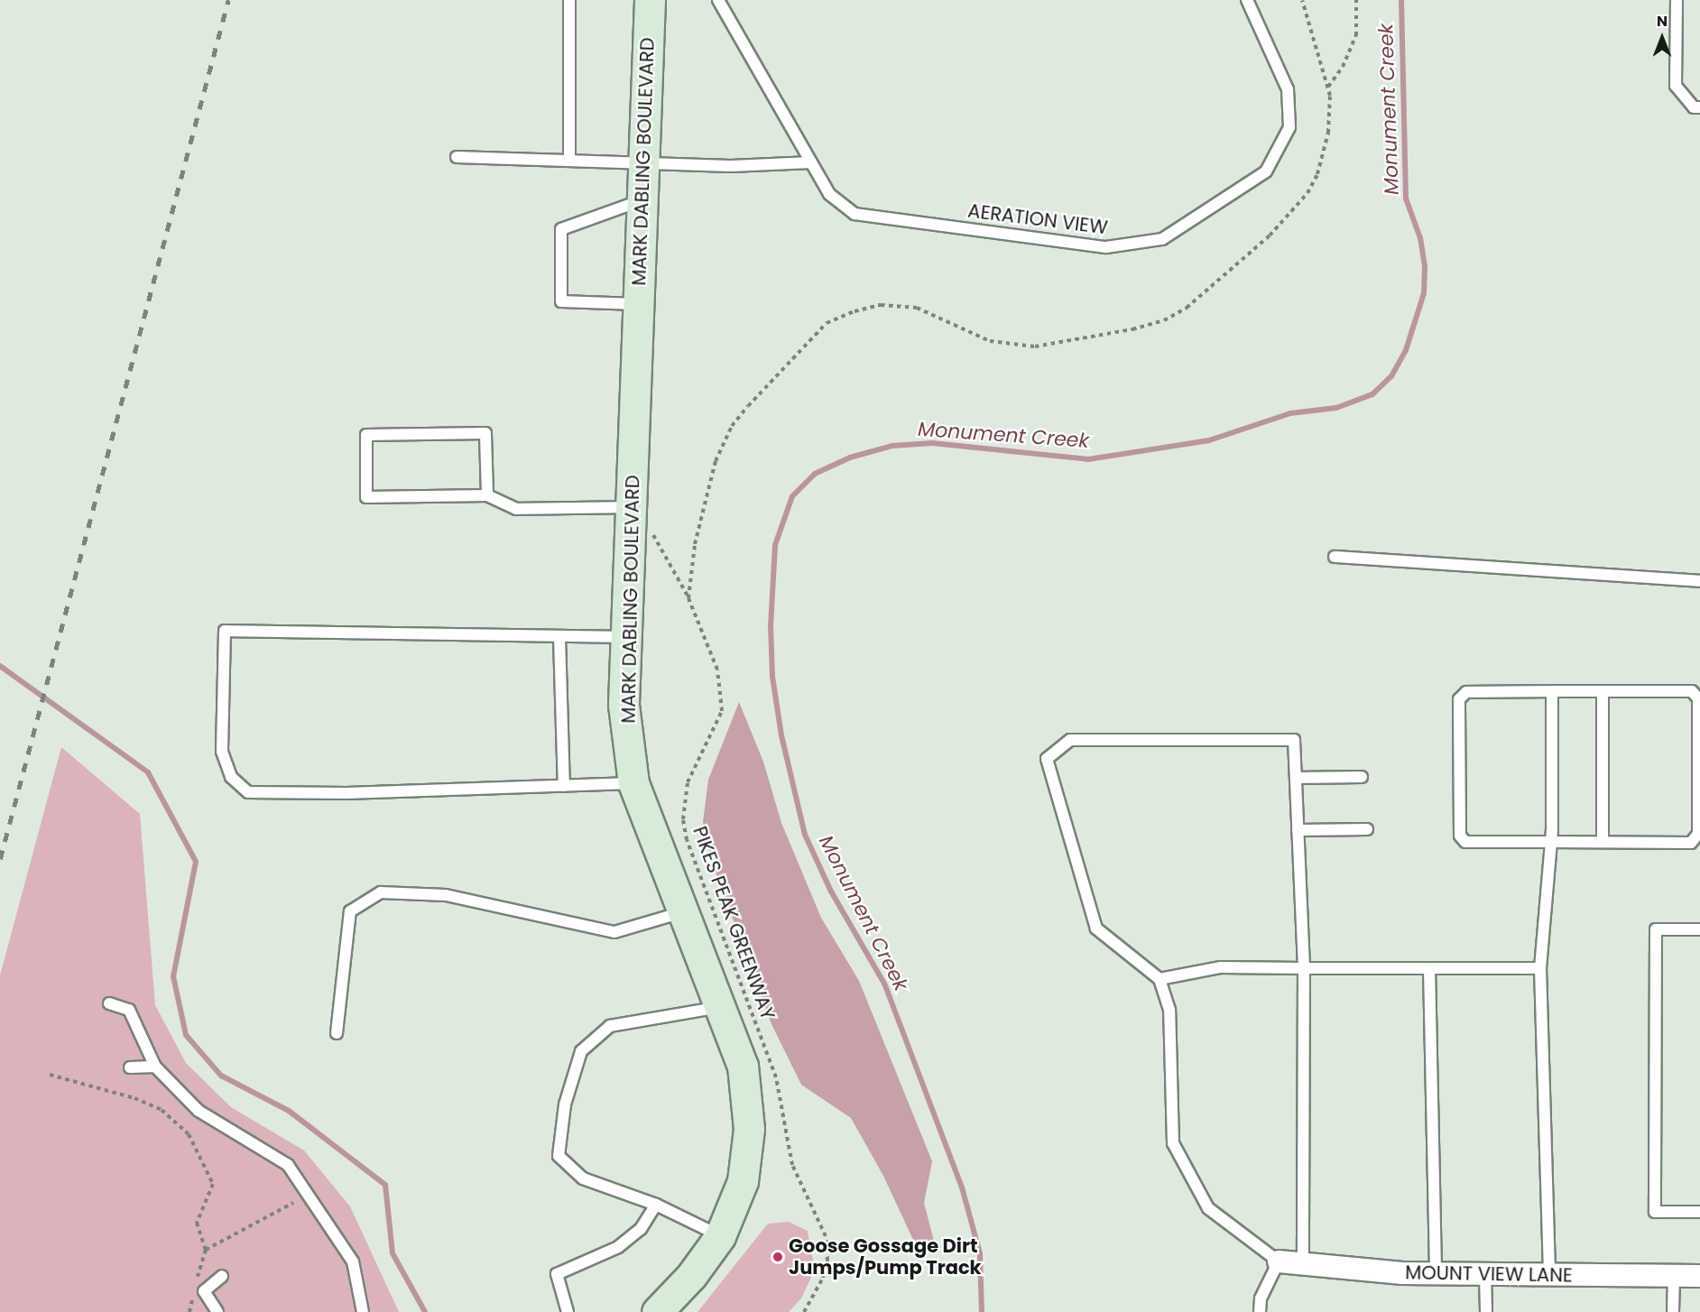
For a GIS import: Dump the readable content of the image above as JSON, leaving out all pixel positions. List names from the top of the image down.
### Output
{
  "streets": {
    "street": ["MARK DABLING BOULEVARD", "MOUNT VIEW LANE"],
    "lane": ["AERATION VIEW"],
    "path": ["PIKES PEAK GREENWAY"]
  },
  "water": ["Monument Creek"],
  "places": ["Goose Gossage Dirt Jumps/Pump Track"],
  "north": "top"
}
